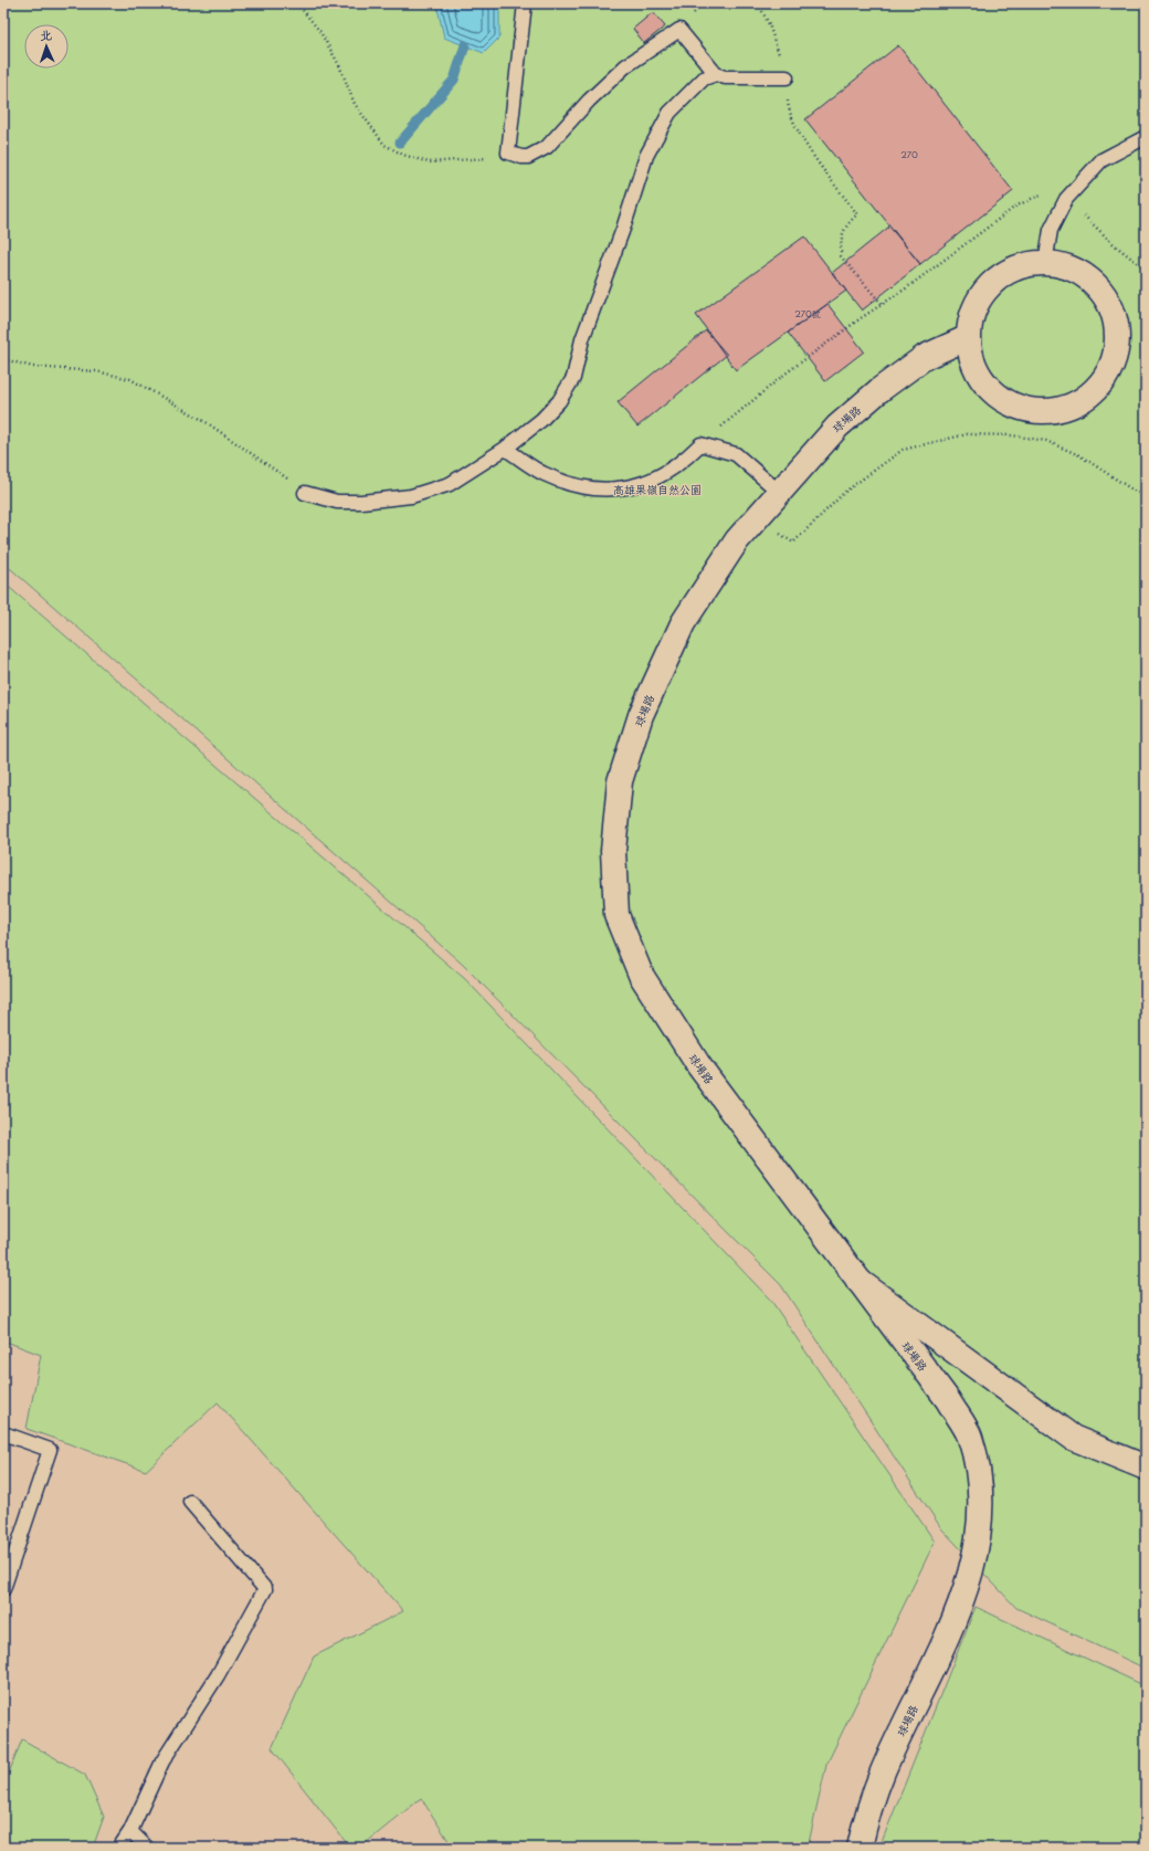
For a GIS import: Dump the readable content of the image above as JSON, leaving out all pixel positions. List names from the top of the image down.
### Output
{
  "streets": {
    "street": ["球場路"]
  },
  "parks": ["高雄果嶺自然公園"],
  "house_numbers": ["270", "270號"],
  "north": "top"
}
